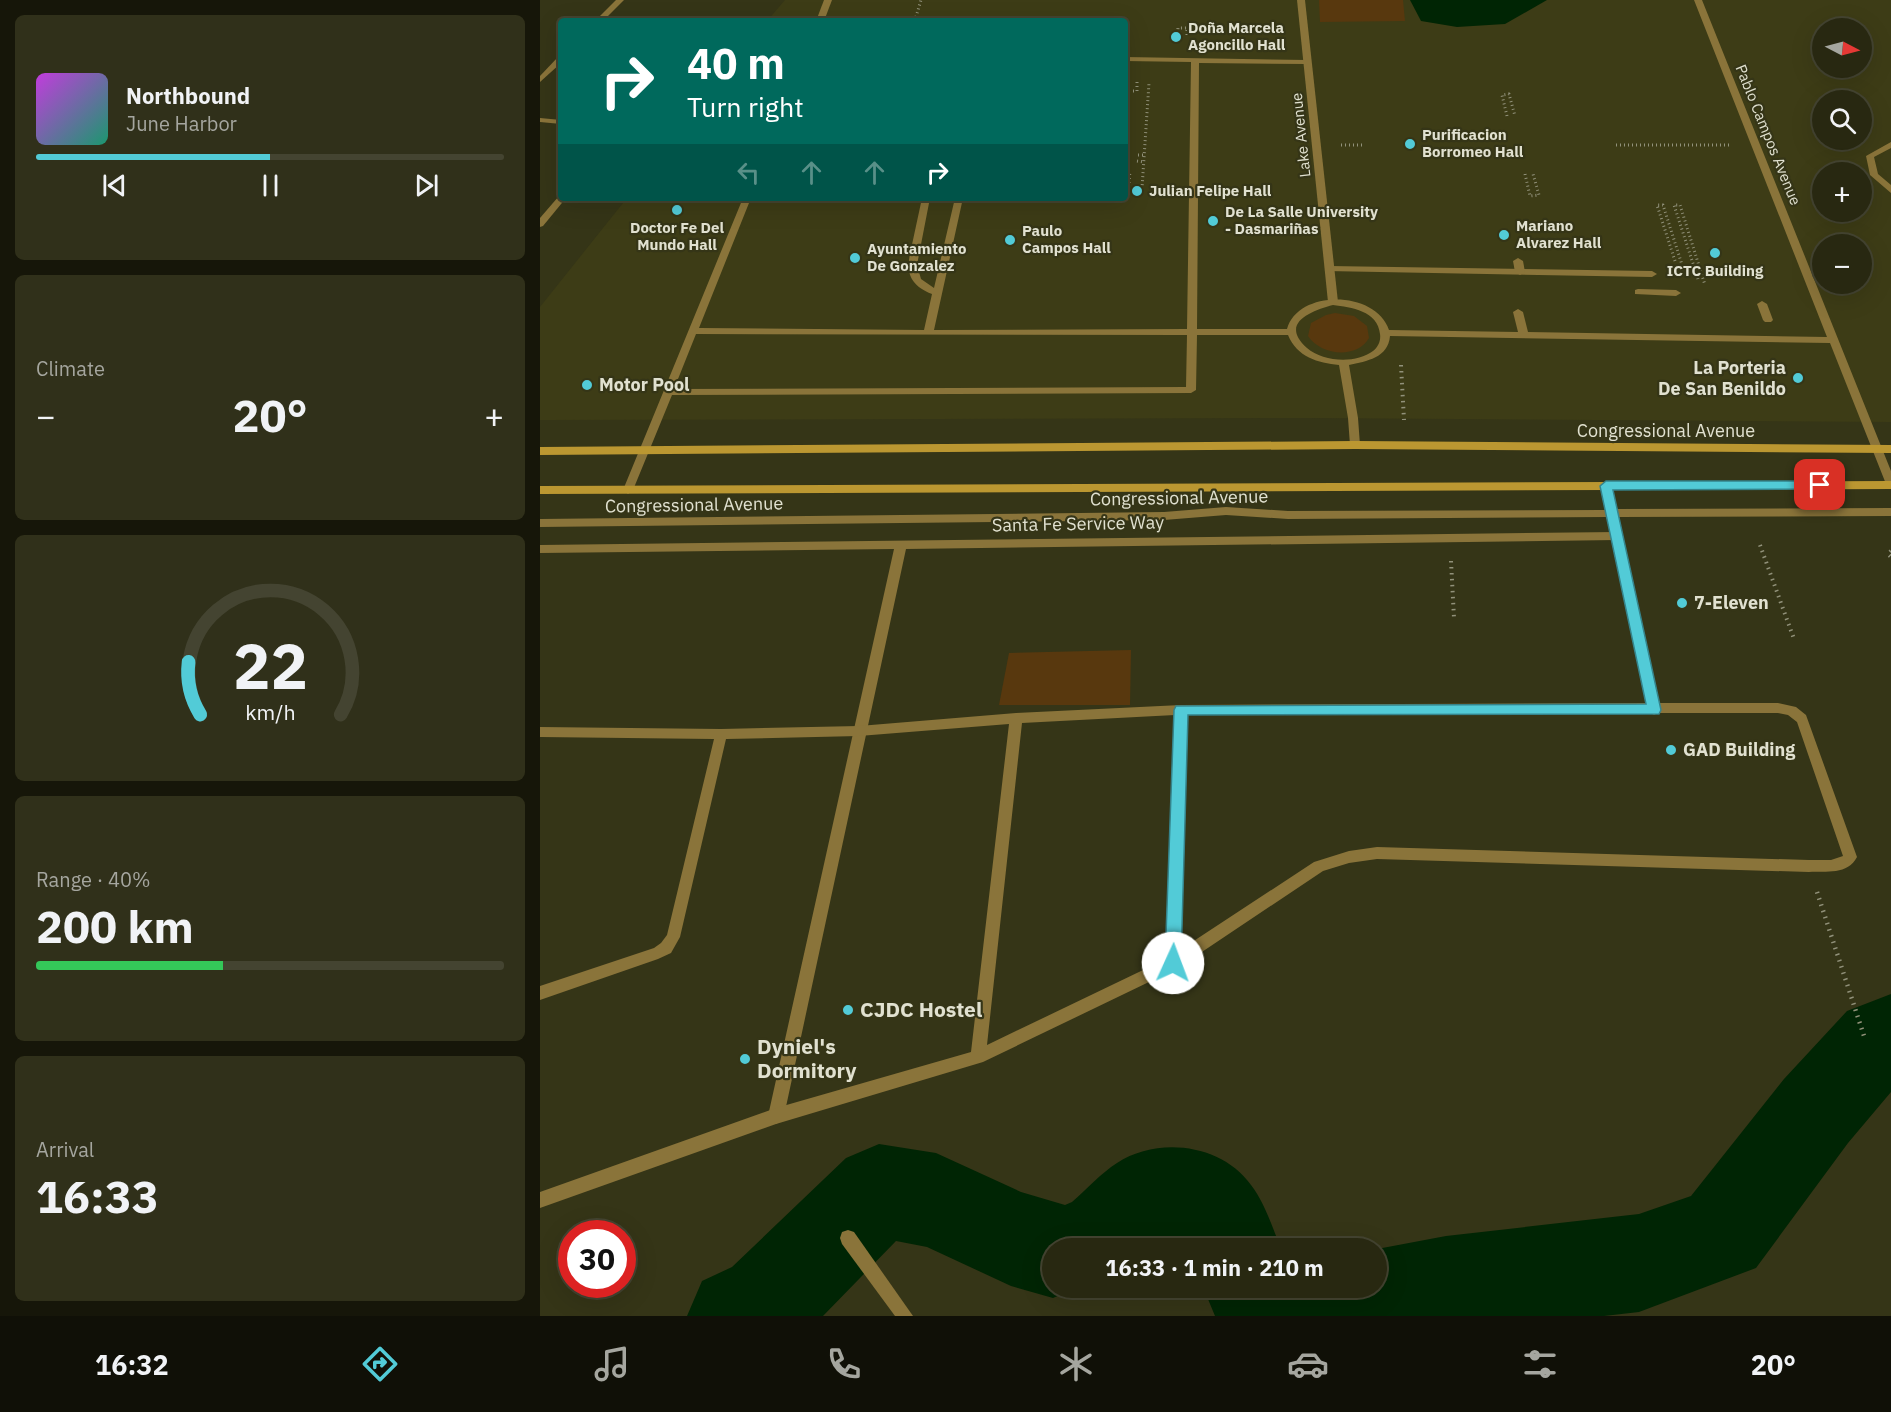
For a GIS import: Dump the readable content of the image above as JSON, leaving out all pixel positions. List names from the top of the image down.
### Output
{
  "streets": {
    "main road": ["Congressional Avenue"],
    "street": ["Lake Avenue", "Pablo Campos Avenue", "Santa Fe Service Way"]
  },
  "crossings": [
    ["Pablo Campos Avenue", "Congressional Avenue"]
  ],
  "places": [
    "Doña Marcela Agoncillo Hall",
    "Purificacion Borromeo Hall",
    "Julian Felipe Hall",
    "Doctor Fe Del Mundo Hall",
    "De La Salle University - Dasmariñas",
    "Mariano Alvarez Hall",
    "Paulo Campos Hall",
    "ICTC Building",
    "Ayuntamiento De Gonzalez",
    "La Porteria De San Benildo",
    "Motor Pool",
    "7-Eleven",
    "GAD Building",
    "CJDC Hostel",
    "Dyniel's Dormitory"
  ],
  "north": "right",
  "page": {
    "map_buttons": ["+", "−"],
    "turn": ["40 m", "Turn right"],
    "song": ["Northbound", "June Harbor"],
    "tile": [
      "Climate",
      ["Range · 40%", "200 km"],
      ["Arrival", "16:33"]
    ],
    "heat": ["−", "20°", "+"],
    "limit": "30",
    "trip": "16:33 · 1 min · 210 m",
    "tabs": ["16:32", "20°"],
    "gauge": ["22", "km/h"]
  }
}
